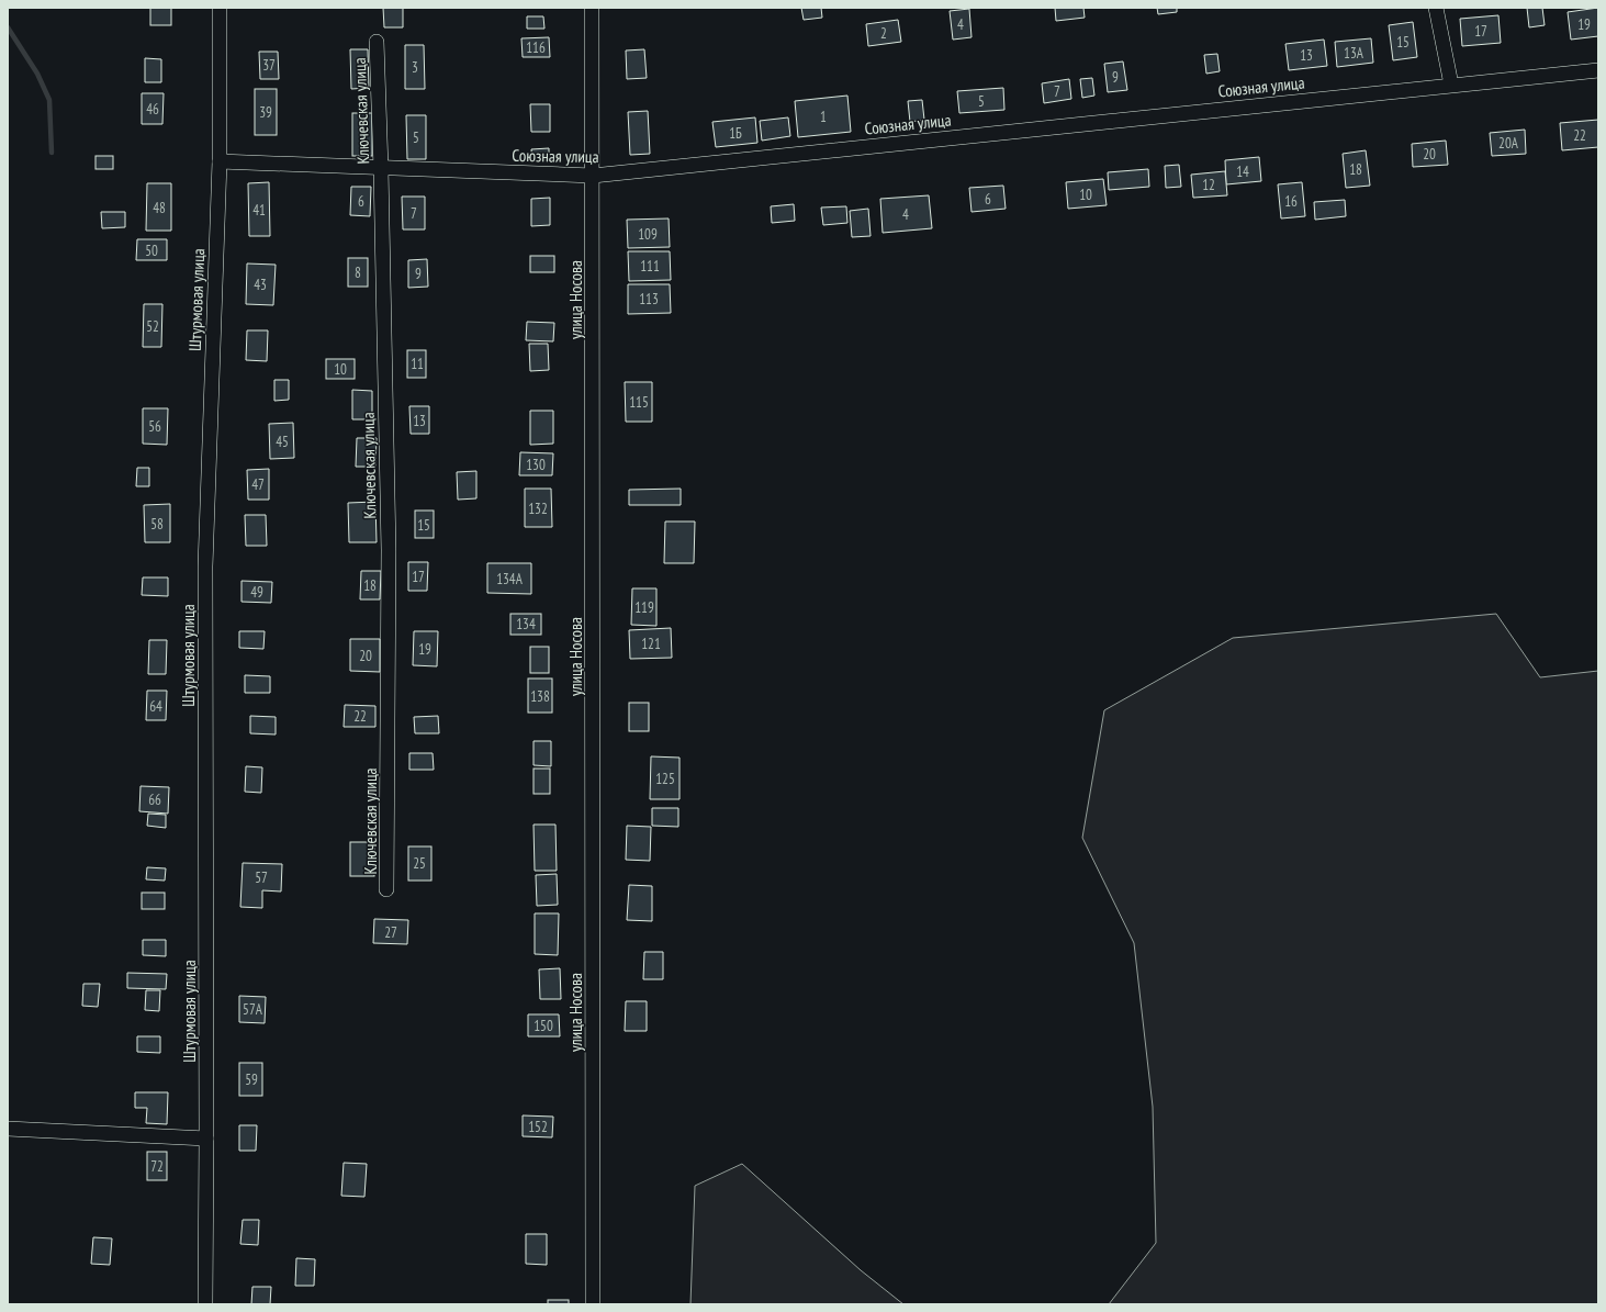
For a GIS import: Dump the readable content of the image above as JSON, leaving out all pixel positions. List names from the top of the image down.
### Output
{
  "streets": {
    "street": [
      "Союзная улица",
      "Ключевская улица",
      "Штурмовая улица",
      "улица Носова"
    ]
  },
  "crossings": [
    ["Союзная улица", "Ключевская улица"],
    ["Союзная улица", "Штурмовая улица"],
    ["Союзная улица", "улица Носова"]
  ],
  "house_numbers": [
    "4",
    "19",
    "17",
    "2",
    "15",
    "116",
    "13А",
    "13",
    "37",
    "3",
    "9",
    "7",
    "5",
    "46",
    "39",
    "1",
    "1Б",
    "22",
    "5",
    "20А",
    "20",
    "18",
    "14",
    "12",
    "10",
    "6",
    "6",
    "16",
    "48",
    "41",
    "7",
    "4",
    "109",
    "50",
    "111",
    "8",
    "9",
    "43",
    "113",
    "52",
    "11",
    "10",
    "115",
    "13",
    "56",
    "45",
    "130",
    "47",
    "132",
    "58",
    "15",
    "17",
    "134А",
    "18",
    "49",
    "119",
    "134",
    "121",
    "19",
    "20",
    "138",
    "64",
    "22",
    "125",
    "66",
    "25",
    "57",
    "27",
    "57А",
    "150",
    "59",
    "152",
    "72"
  ]
}
